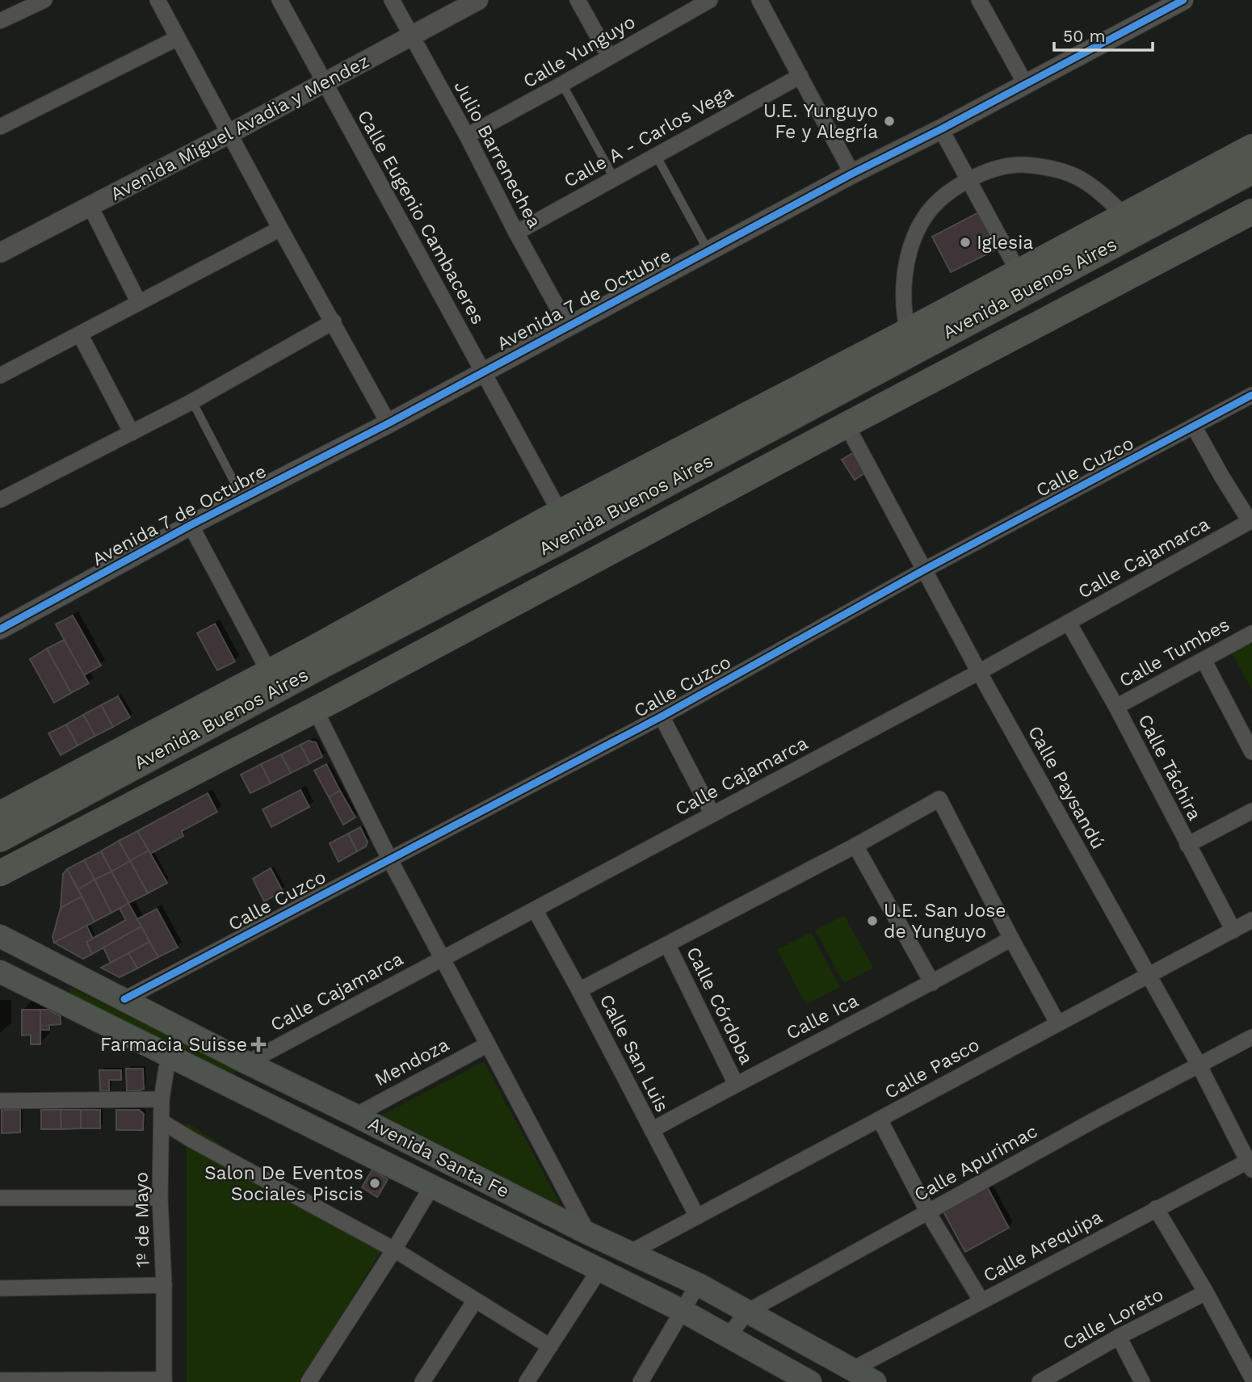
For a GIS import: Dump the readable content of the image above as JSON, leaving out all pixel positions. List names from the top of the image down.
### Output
{
  "streets": {
    "highway": ["Avenida Buenos Aires"],
    "main road": ["Avenida Santa Fe"],
    "street": [
      "Calle Yunguyo",
      "Avenida Miguel Avadia y Mendez",
      "Calle A - Carlos Vega",
      "Julio Barrenechea",
      "Calle Eugenio Cambaceres",
      "Avenida 7 de Octubre",
      "Calle Cuzco",
      "Calle Cajamarca",
      "Calle Tumbes",
      "Calle Táchira",
      "Calle Paysandú",
      "Calle Córdoba",
      "Calle Ica",
      "Calle San Luis",
      "Mendoza",
      "Calle Pasco",
      "Calle Apurimac",
      "1º de Mayo",
      "Calle Arequipa",
      "Calle Loreto"
    ]
  },
  "crossings": [
    ["Calle Yunguyo", "Julio Barrenechea"],
    ["Avenida Miguel Avadia y Mendez", "Julio Barrenechea"],
    ["Avenida Miguel Avadia y Mendez", "Calle Eugenio Cambaceres"],
    ["Calle A - Carlos Vega", "Julio Barrenechea"],
    ["Julio Barrenechea", "Avenida 7 de Octubre"],
    ["Calle Eugenio Cambaceres", "Avenida Buenos Aires"],
    ["Calle Eugenio Cambaceres", "Avenida 7 de Octubre"],
    ["Avenida Buenos Aires", "Calle Paysandú"],
    ["Calle Cuzco", "Calle Paysandú"],
    ["Calle Cuzco", "Avenida Santa Fe"],
    ["Calle Cajamarca", "Calle Táchira"],
    ["Calle Cajamarca", "Calle Paysandú"],
    ["Calle Cajamarca", "Calle San Luis"],
    ["Calle Cajamarca", "Avenida Santa Fe"],
    ["Calle Tumbes", "Calle Táchira"],
    ["Calle Táchira", "Calle Pasco"],
    ["Calle Paysandú", "Calle Pasco"],
    ["Calle Paysandú", "Calle Apurimac"],
    ["Calle Paysandú", "Calle Arequipa"],
    ["Calle Córdoba", "Calle Ica"],
    ["Calle Ica", "Calle San Luis"],
    ["Calle San Luis", "Calle Pasco"],
    ["Mendoza", "Avenida Santa Fe"],
    ["Calle Pasco", "Avenida Santa Fe"],
    ["Avenida Santa Fe", "Calle Apurimac"],
    ["Avenida Santa Fe", "1º de Mayo"],
    ["Avenida Santa Fe", "Calle Arequipa"]
  ],
  "places": {
    "other": [
      "U.E. Yunguyo Fe y Alegría",
      "Iglesia",
      "U.E. San Jose de Yunguyo",
      "Salon De Eventos Sociales Piscis"
    ],
    "health": ["Farmacia Suisse"]
  },
  "scale_bar": "50 m"
}
